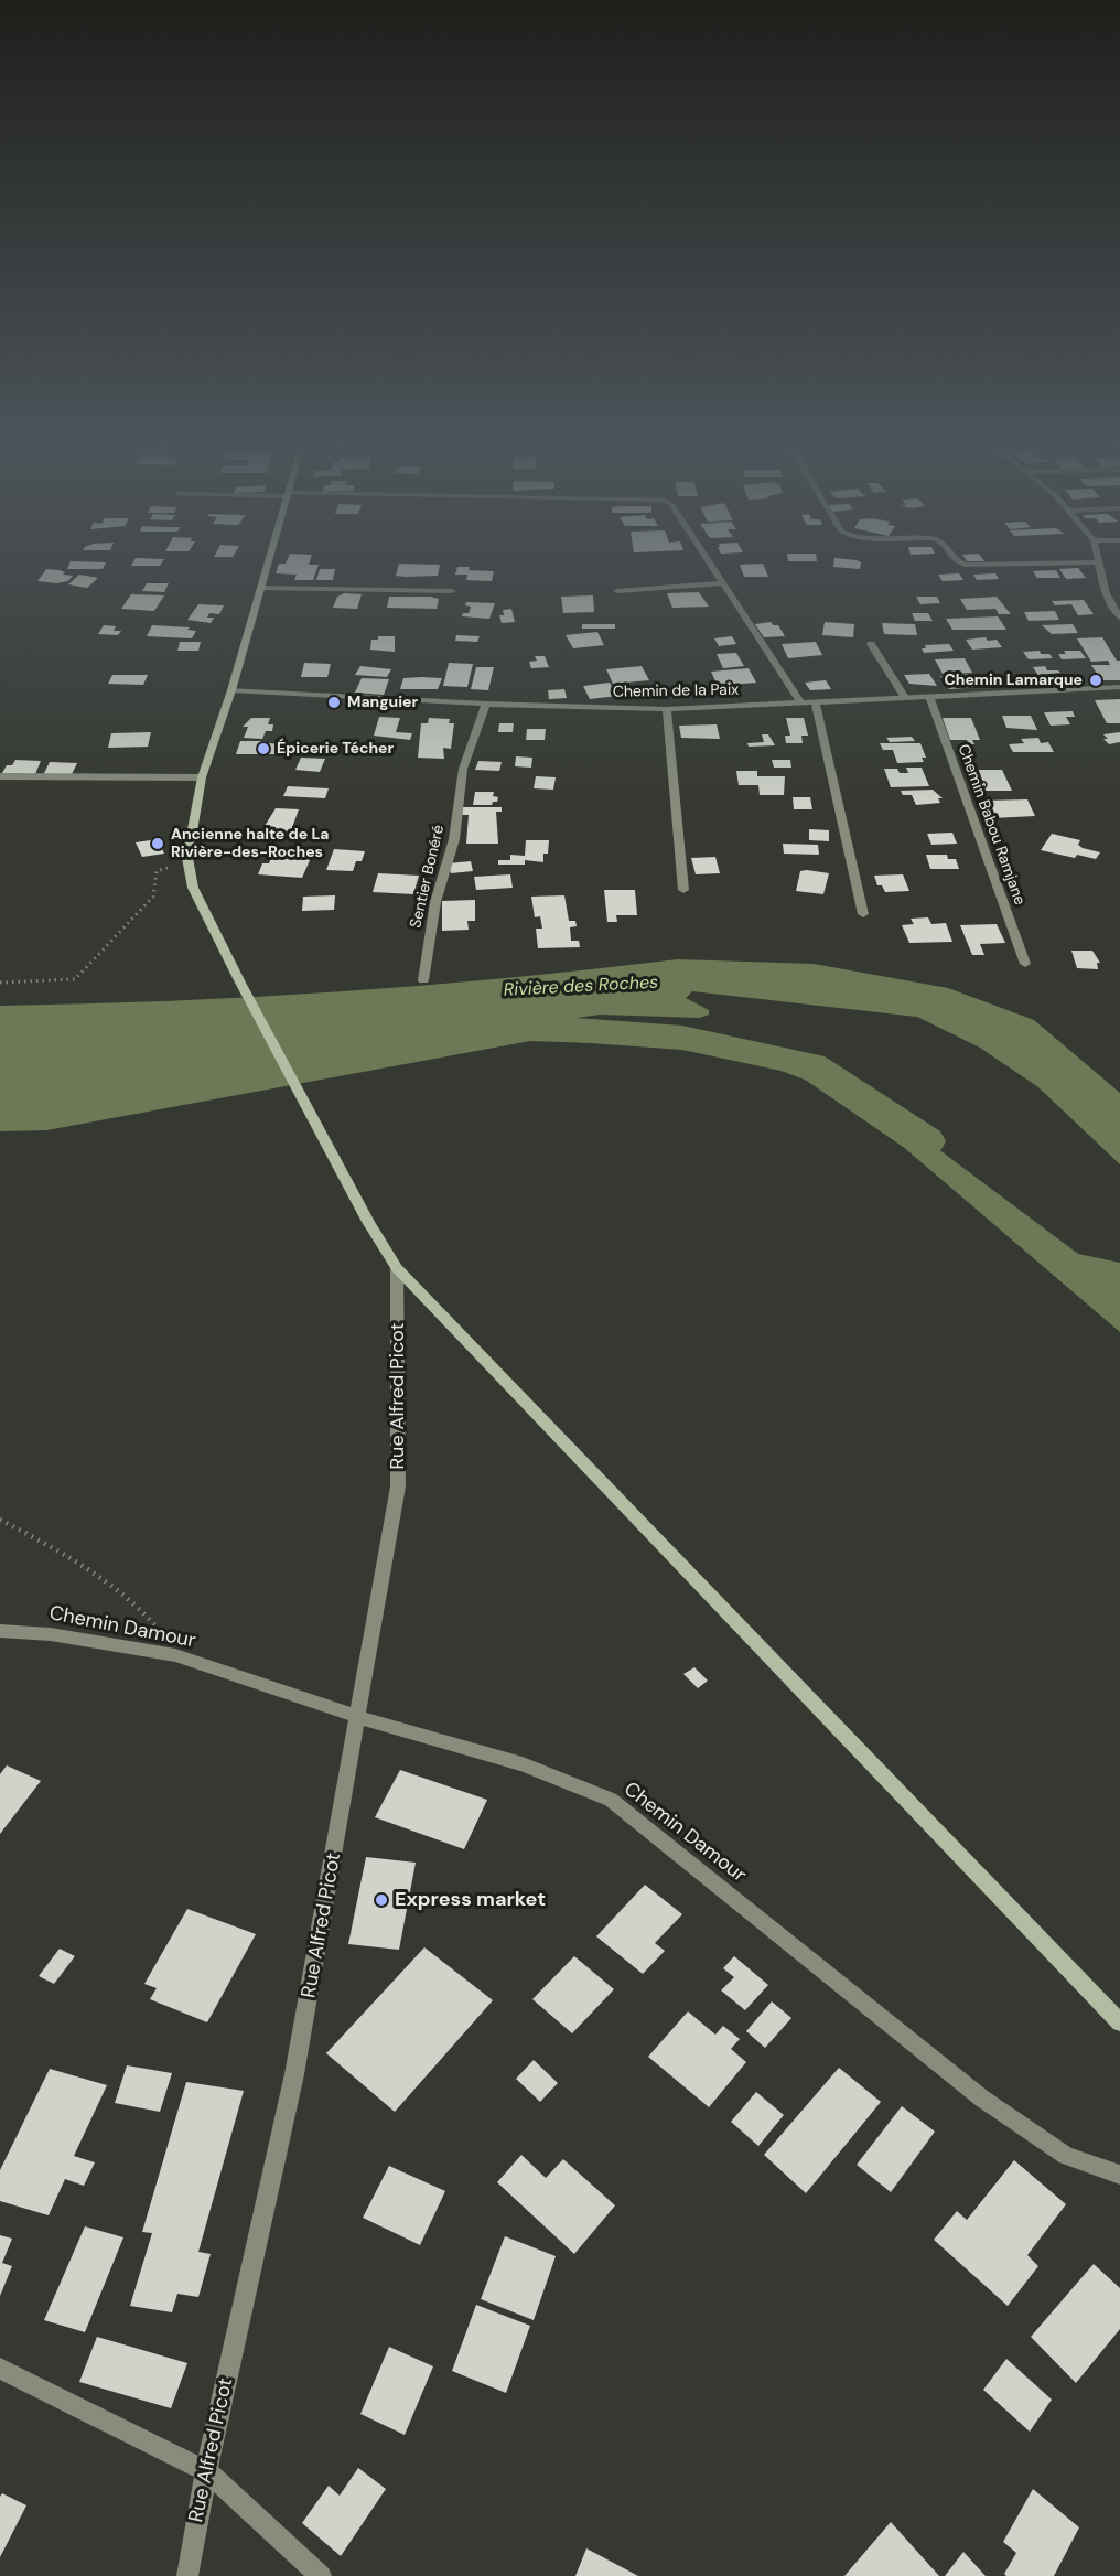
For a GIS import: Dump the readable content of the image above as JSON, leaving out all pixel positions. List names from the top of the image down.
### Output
{
  "streets": {
    "street": [
      "Chemin de la Paix",
      "Chemin Babou Ramjane",
      "Sentier Bonéré",
      "Rue Alfred Picot",
      "Chemin Damour"
    ]
  },
  "crossings": [
    ["Chemin de la Paix", "Chemin Babou Ramjane"],
    ["Chemin de la Paix", "Sentier Bonéré"],
    ["Rue Alfred Picot", "Chemin Damour"]
  ],
  "water": ["Rivière des Roches"],
  "places": [
    "Chemin Lamarque",
    "Manguier",
    "Épicerie Técher",
    "Ancienne halte de La Rivière-des-Roches",
    "Express market"
  ]
}
